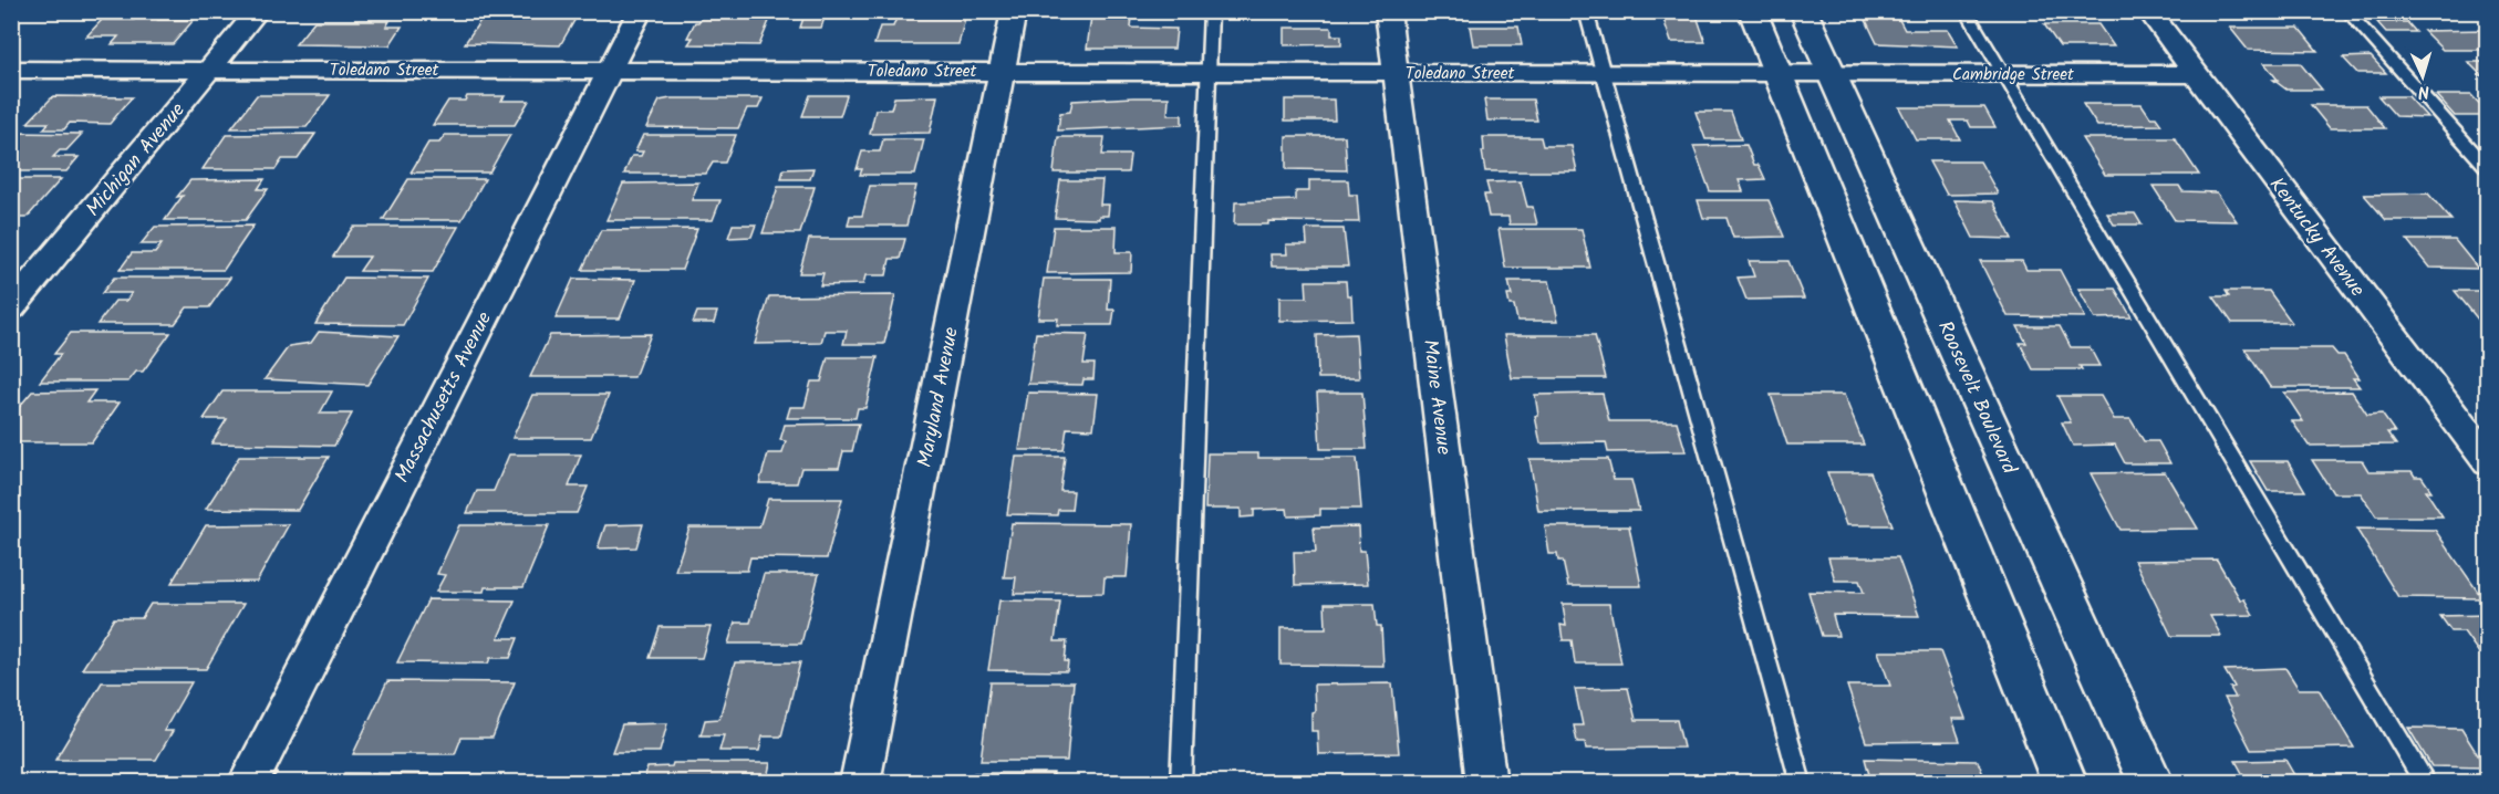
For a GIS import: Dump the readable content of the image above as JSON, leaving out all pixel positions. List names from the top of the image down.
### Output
{
  "streets": {
    "street": [
      "Toledano Street",
      "Cambridge Street",
      "Michigan Avenue",
      "Kentucky Avenue",
      "Massachusetts Avenue",
      "Maryland Avenue",
      "Maine Avenue",
      "Roosevelt Boulevard"
    ]
  },
  "crossings": [
    ["Toledano Street", "Cambridge Street"],
    ["Toledano Street", "Michigan Avenue"],
    ["Toledano Street", "Massachusetts Avenue"],
    ["Toledano Street", "Maryland Avenue"],
    ["Toledano Street", "Maine Avenue"],
    ["Toledano Street", "Roosevelt Boulevard"],
    ["Cambridge Street", "Kentucky Avenue"],
    ["Cambridge Street", "Roosevelt Boulevard"]
  ],
  "north": "bottom"
}
